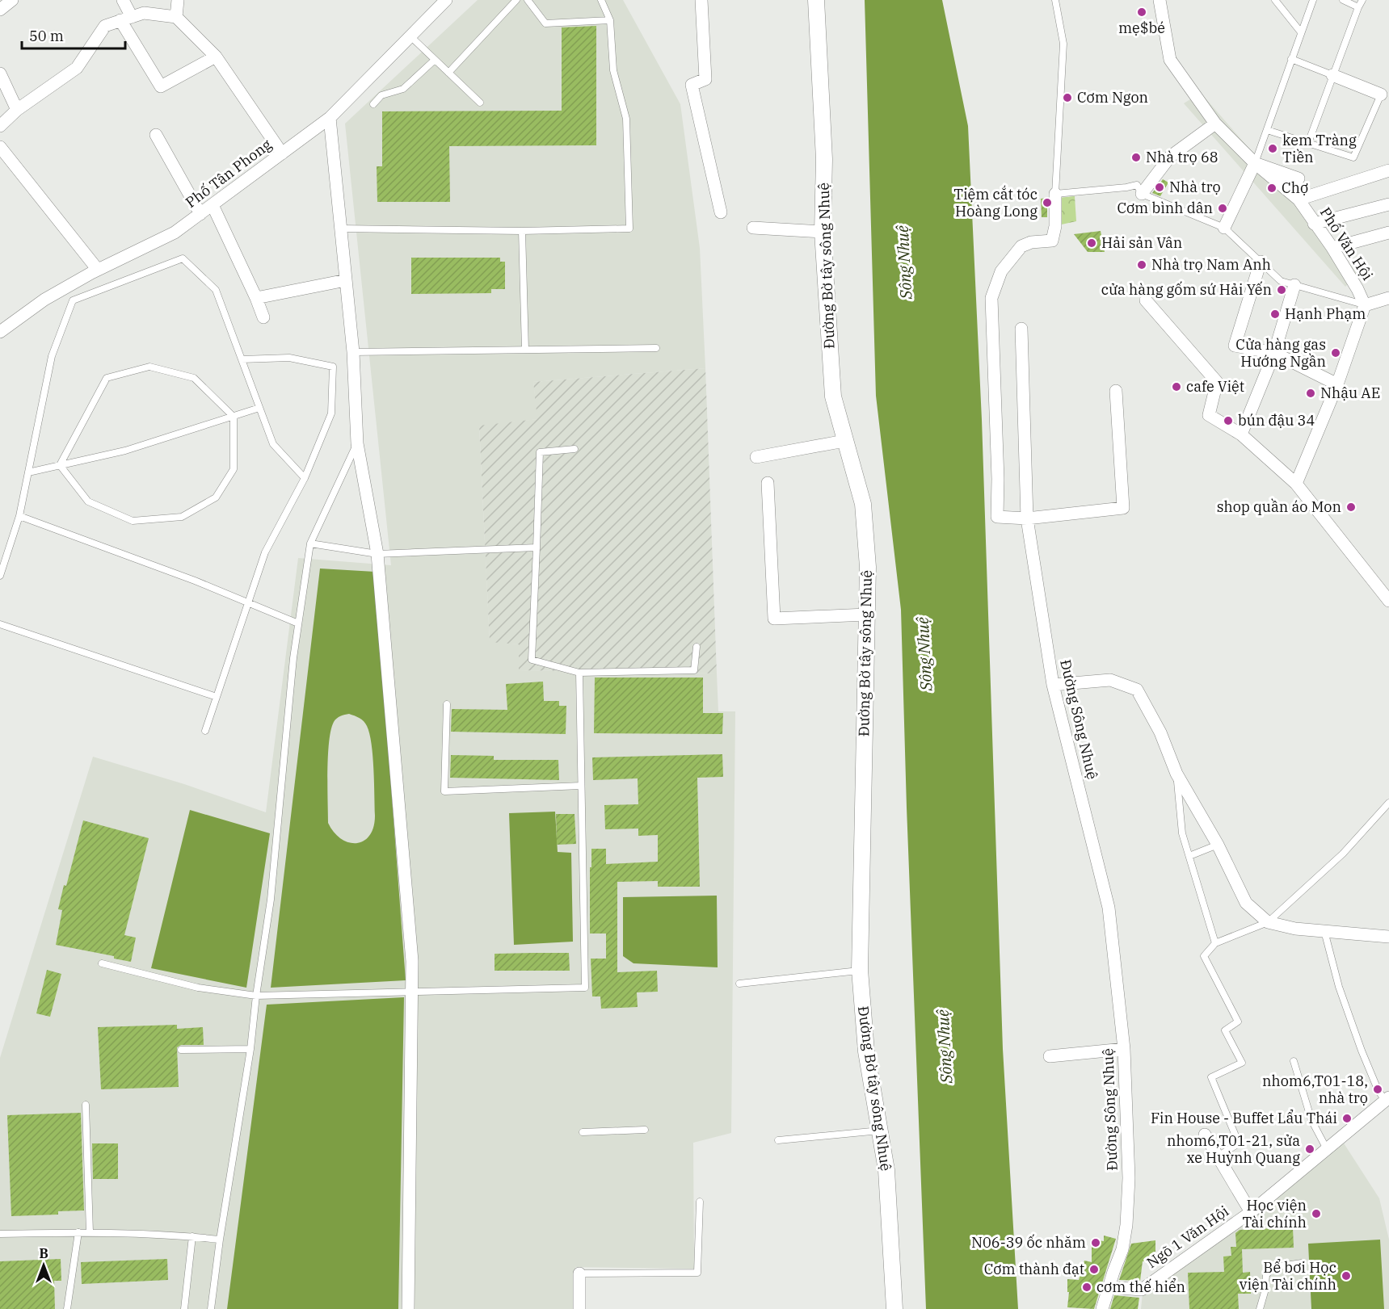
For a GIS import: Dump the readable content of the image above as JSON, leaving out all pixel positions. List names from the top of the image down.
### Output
{
  "streets": {
    "street": [
      "Phố Tân Phong",
      "Phố Văn Hội",
      "Đường Bờ tây sông Nhuệ",
      "Đường Sông Nhuệ",
      "Ngõ 1 Văn Hội"
    ]
  },
  "crossings": [
    ["Đường Sông Nhuệ", "Ngõ 1 Văn Hội"]
  ],
  "water": ["Sông Nhuệ"],
  "places": [
    "mẹ$bé",
    "Cơm Ngon",
    "kem Tràng Tiền",
    "Nhà trọ 68",
    "Nhà trọ",
    "Chợ",
    "Tiệm cắt tóc Hoàng Long",
    "Cơm bình dân",
    "Hải sản Vân",
    "Nhà trọ Nam Anh",
    "cửa hàng gốm sứ Hải Yến",
    "Hạnh Phạm",
    "Cửa hàng gas Hướng Ngần",
    "cafe Việt",
    "Nhậu AE",
    "bún đậu 34",
    "shop quần áo Mon",
    "nhom6,T01-18, nhà trọ",
    "Fin House - Buffet Lẩu Thái",
    "nhom6,T01-21, sửa xe Huỳnh Quang",
    "Học viện Tài chính",
    "N06-39 ốc nhăm",
    "Cơm thành đạt",
    "Bể bơi Học viện Tài chính",
    "cơm thế hiển"
  ],
  "scale_bar": "50 m",
  "north": "top"
}
